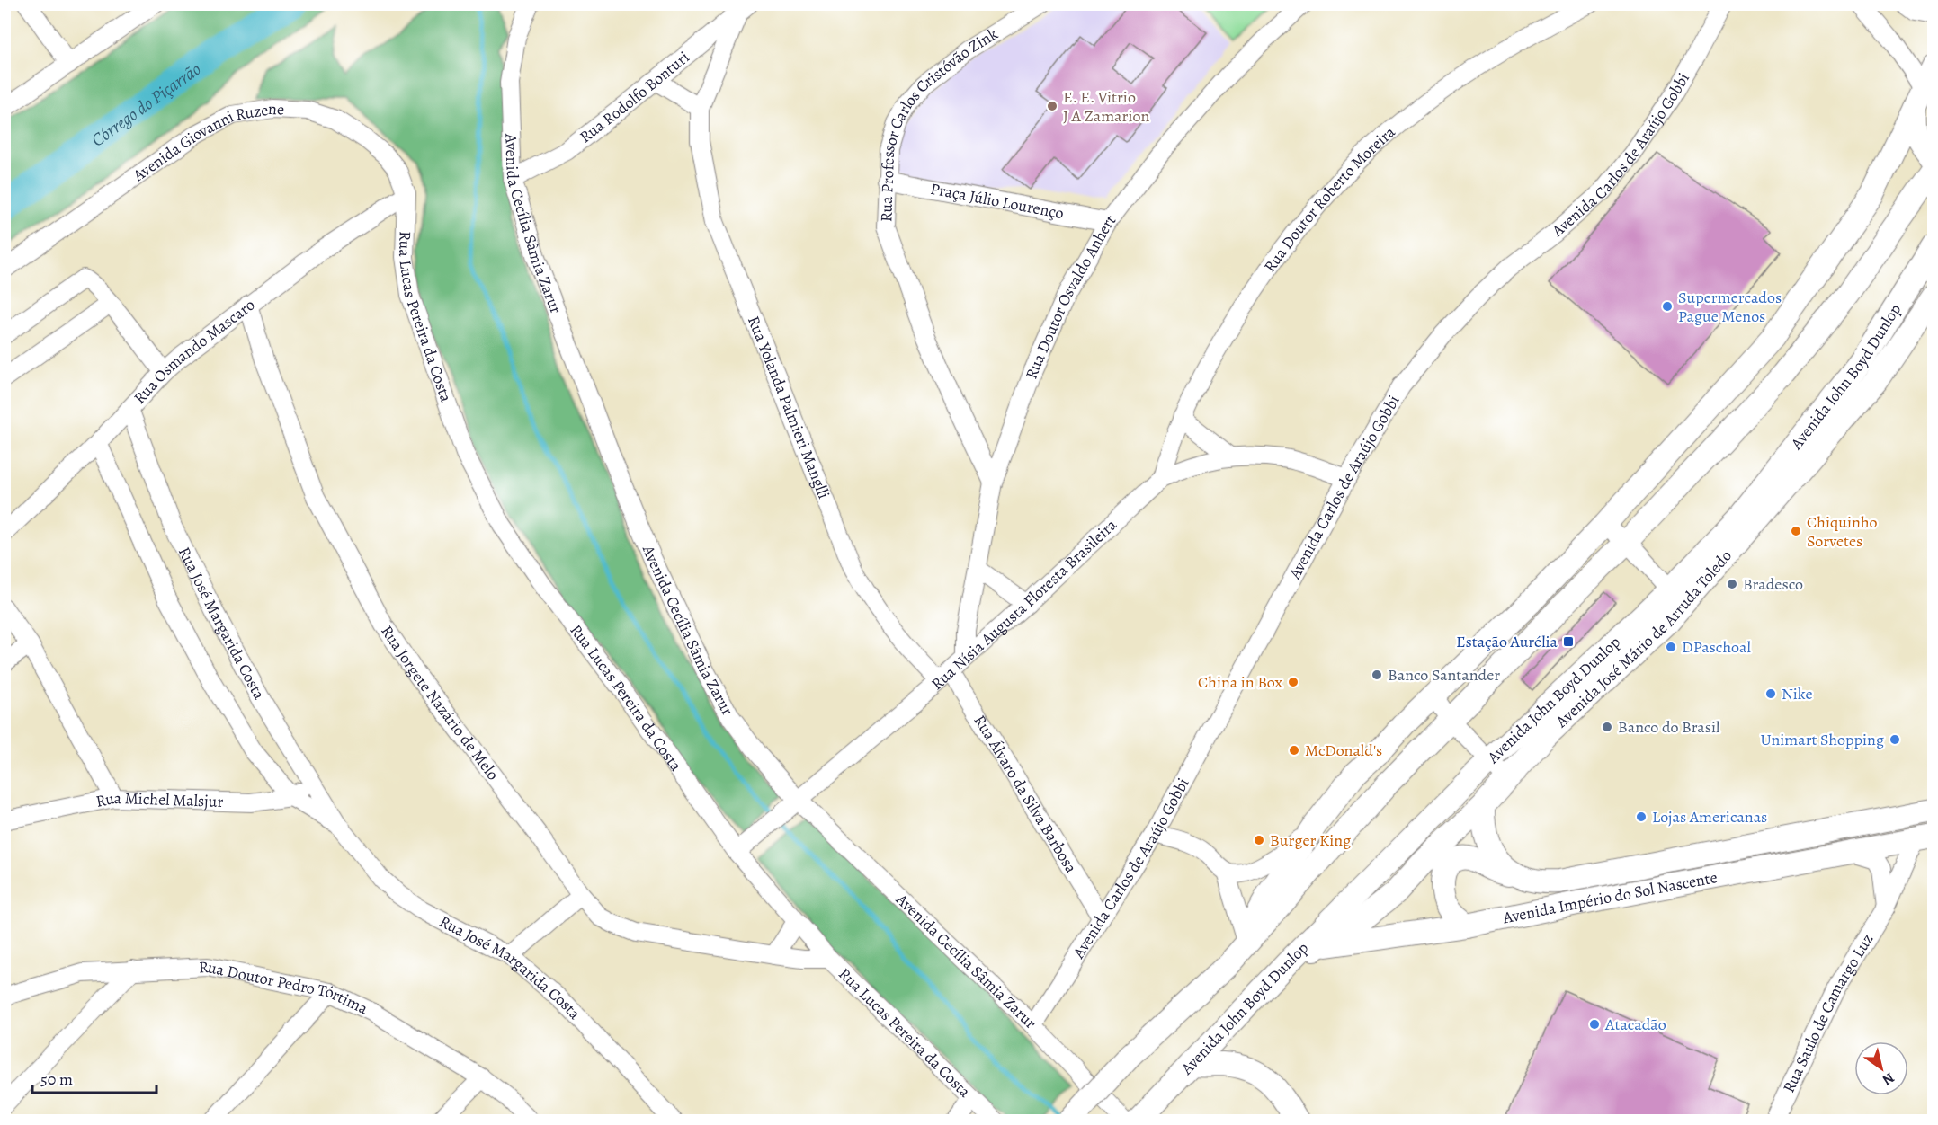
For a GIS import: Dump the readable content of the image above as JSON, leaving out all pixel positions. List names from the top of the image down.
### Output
{
  "streets": {
    "main road": ["Avenida John Boyd Dunlop", "Avenida José Mário de Arruda Toledo", "Avenida Império do Sol Nascente"],
    "street": [
      "Rua Rodolfo Bonturi",
      "Rua Professor Carlos Cristóvão Zink",
      "Avenida Giovanni Ruzene",
      "Avenida Carlos de Araújo Gobbi",
      "Praça Júlio Lourenço",
      "Rua Doutor Roberto Moreira",
      "Avenida Cecília Sâmia Zarur",
      "Rua Doutor Osvaldo Anhert",
      "Rua Lucas Pereira da Costa",
      "Rua Osmando Mascaro",
      "Rua Yolanda Palmieri Manglli",
      "Rua Nísia Augusta Floresta Brasileira",
      "Rua José Margarida Costa",
      "Rua Jorgete Nazário de Melo",
      "Rua Álvaro da Silva Barbosa",
      "Rua Michel Malsjur",
      "Rua Doutor Pedro Tórtima",
      "Rua Saulo de Camargo Luz"
    ]
  },
  "crossings": [
    ["Rua Rodolfo Bonturi", "Avenida Cecília Sâmia Zarur"],
    ["Rua Rodolfo Bonturi", "Rua Yolanda Palmieri Manglli"],
    ["Rua Professor Carlos Cristóvão Zink", "Praça Júlio Lourenço"],
    ["Rua Professor Carlos Cristóvão Zink", "Rua Doutor Osvaldo Anhert"],
    ["Avenida Giovanni Ruzene", "Rua Lucas Pereira da Costa"],
    ["Avenida Giovanni Ruzene", "Rua Osmando Mascaro"],
    ["Avenida Carlos de Araújo Gobbi", "Avenida Cecília Sâmia Zarur"],
    ["Avenida Carlos de Araújo Gobbi", "Rua Nísia Augusta Floresta Brasileira"],
    ["Avenida Carlos de Araújo Gobbi", "Rua Álvaro da Silva Barbosa"],
    ["Praça Júlio Lourenço", "Rua Doutor Osvaldo Anhert"],
    ["Rua Doutor Roberto Moreira", "Rua Nísia Augusta Floresta Brasileira"],
    ["Avenida Cecília Sâmia Zarur", "Rua Nísia Augusta Floresta Brasileira"],
    ["Rua Doutor Osvaldo Anhert", "Rua Nísia Augusta Floresta Brasileira"],
    ["Rua Lucas Pereira da Costa", "Rua Osmando Mascaro"],
    ["Rua Lucas Pereira da Costa", "Rua Nísia Augusta Floresta Brasileira"],
    ["Rua Lucas Pereira da Costa", "Rua Jorgete Nazário de Melo"],
    ["Rua Osmando Mascaro", "Rua José Margarida Costa"],
    ["Rua Osmando Mascaro", "Rua Jorgete Nazário de Melo"],
    ["Avenida John Boyd Dunlop", "Avenida José Mário de Arruda Toledo"],
    ["Avenida John Boyd Dunlop", "Avenida Império do Sol Nascente"],
    ["Rua Yolanda Palmieri Manglli", "Rua Nísia Augusta Floresta Brasileira"],
    ["Rua Yolanda Palmieri Manglli", "Rua Álvaro da Silva Barbosa"],
    ["Rua Nísia Augusta Floresta Brasileira", "Rua Álvaro da Silva Barbosa"],
    ["Rua José Margarida Costa", "Rua Michel Malsjur"],
    ["Avenida José Mário de Arruda Toledo", "Avenida Império do Sol Nascente"],
    ["Avenida Império do Sol Nascente", "Rua Saulo de Camargo Luz"]
  ],
  "water": ["Córrego do Piçarrão"],
  "places": {
    "other": [
      "E. E. Vitrio J A Zamarion",
      "Supermercados Pague Menos",
      "Chiquinho Sorvetes",
      "Bradesco",
      "DPaschoal",
      "Banco Santander",
      "China in Box",
      "Nike",
      "Banco do Brasil",
      "Unimart Shopping",
      "McDonald's",
      "Lojas Americanas",
      "Burger King",
      "Atacadão"
    ],
    "transit": ["Estação Aurélia"]
  },
  "scale_bar": "50 m",
  "north": "bottom right"
}
